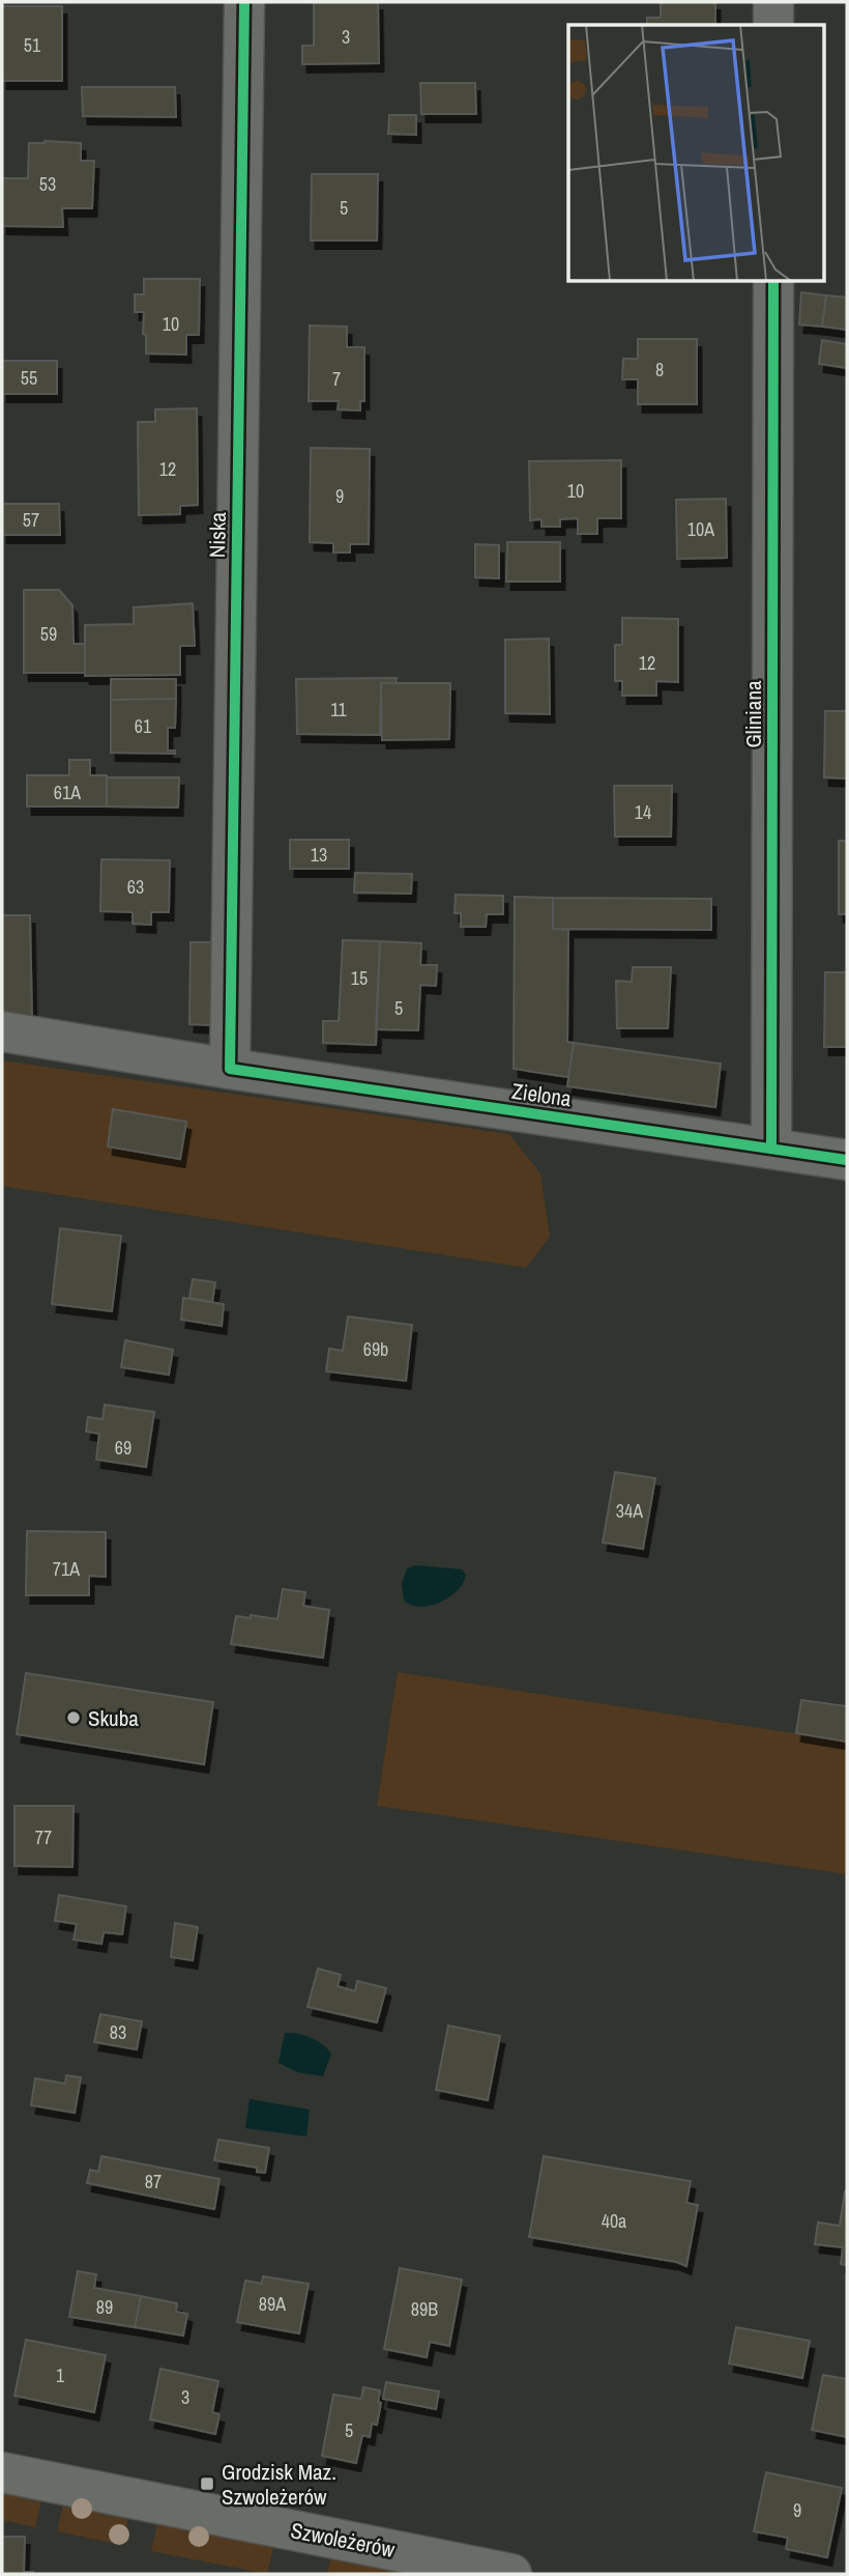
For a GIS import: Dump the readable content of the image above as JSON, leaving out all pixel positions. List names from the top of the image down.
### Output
{
  "streets": {
    "street": [
      "Niska",
      "Gliniana",
      "Zielona",
      "Szwoleżerów"
    ]
  },
  "crossings": [
    ["Niska", "Zielona"],
    ["Gliniana", "Zielona"]
  ],
  "places": {
    "other": ["Skuba"],
    "transit": ["Grodzisk Maz. Szwoleżerów"]
  },
  "house_numbers": [
    "3",
    "51",
    "53",
    "5",
    "10",
    "8",
    "55",
    "7",
    "12",
    "10",
    "9",
    "57",
    "10A",
    "59",
    "12",
    "11",
    "61",
    "61A",
    "14",
    "13",
    "63",
    "15",
    "5",
    "69b",
    "69",
    "34A",
    "71A",
    "77",
    "83",
    "87",
    "40a",
    "89A",
    "89",
    "89B",
    "1",
    "3",
    "5",
    "9"
  ]
}
